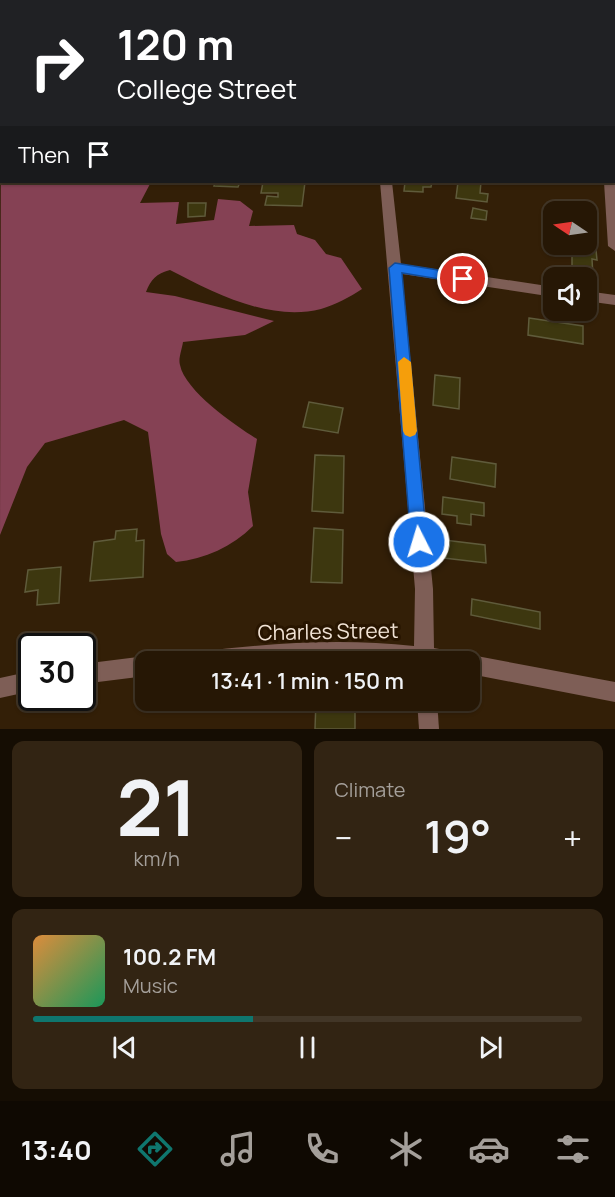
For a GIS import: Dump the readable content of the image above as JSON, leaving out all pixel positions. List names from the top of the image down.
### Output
{
  "north": "left",
  "page": {
    "turn": ["120 m", "College Street"],
    "then": "Then",
    "limit": "30",
    "trip": "13:41 · 1 min · 150 m",
    "tile": [
      ["21", "km/h"],
      "Climate"
    ],
    "heat": ["−", "19°", "+"],
    "song": ["100.2 FM", "Music"],
    "tabs": "13:40"
  }
}
